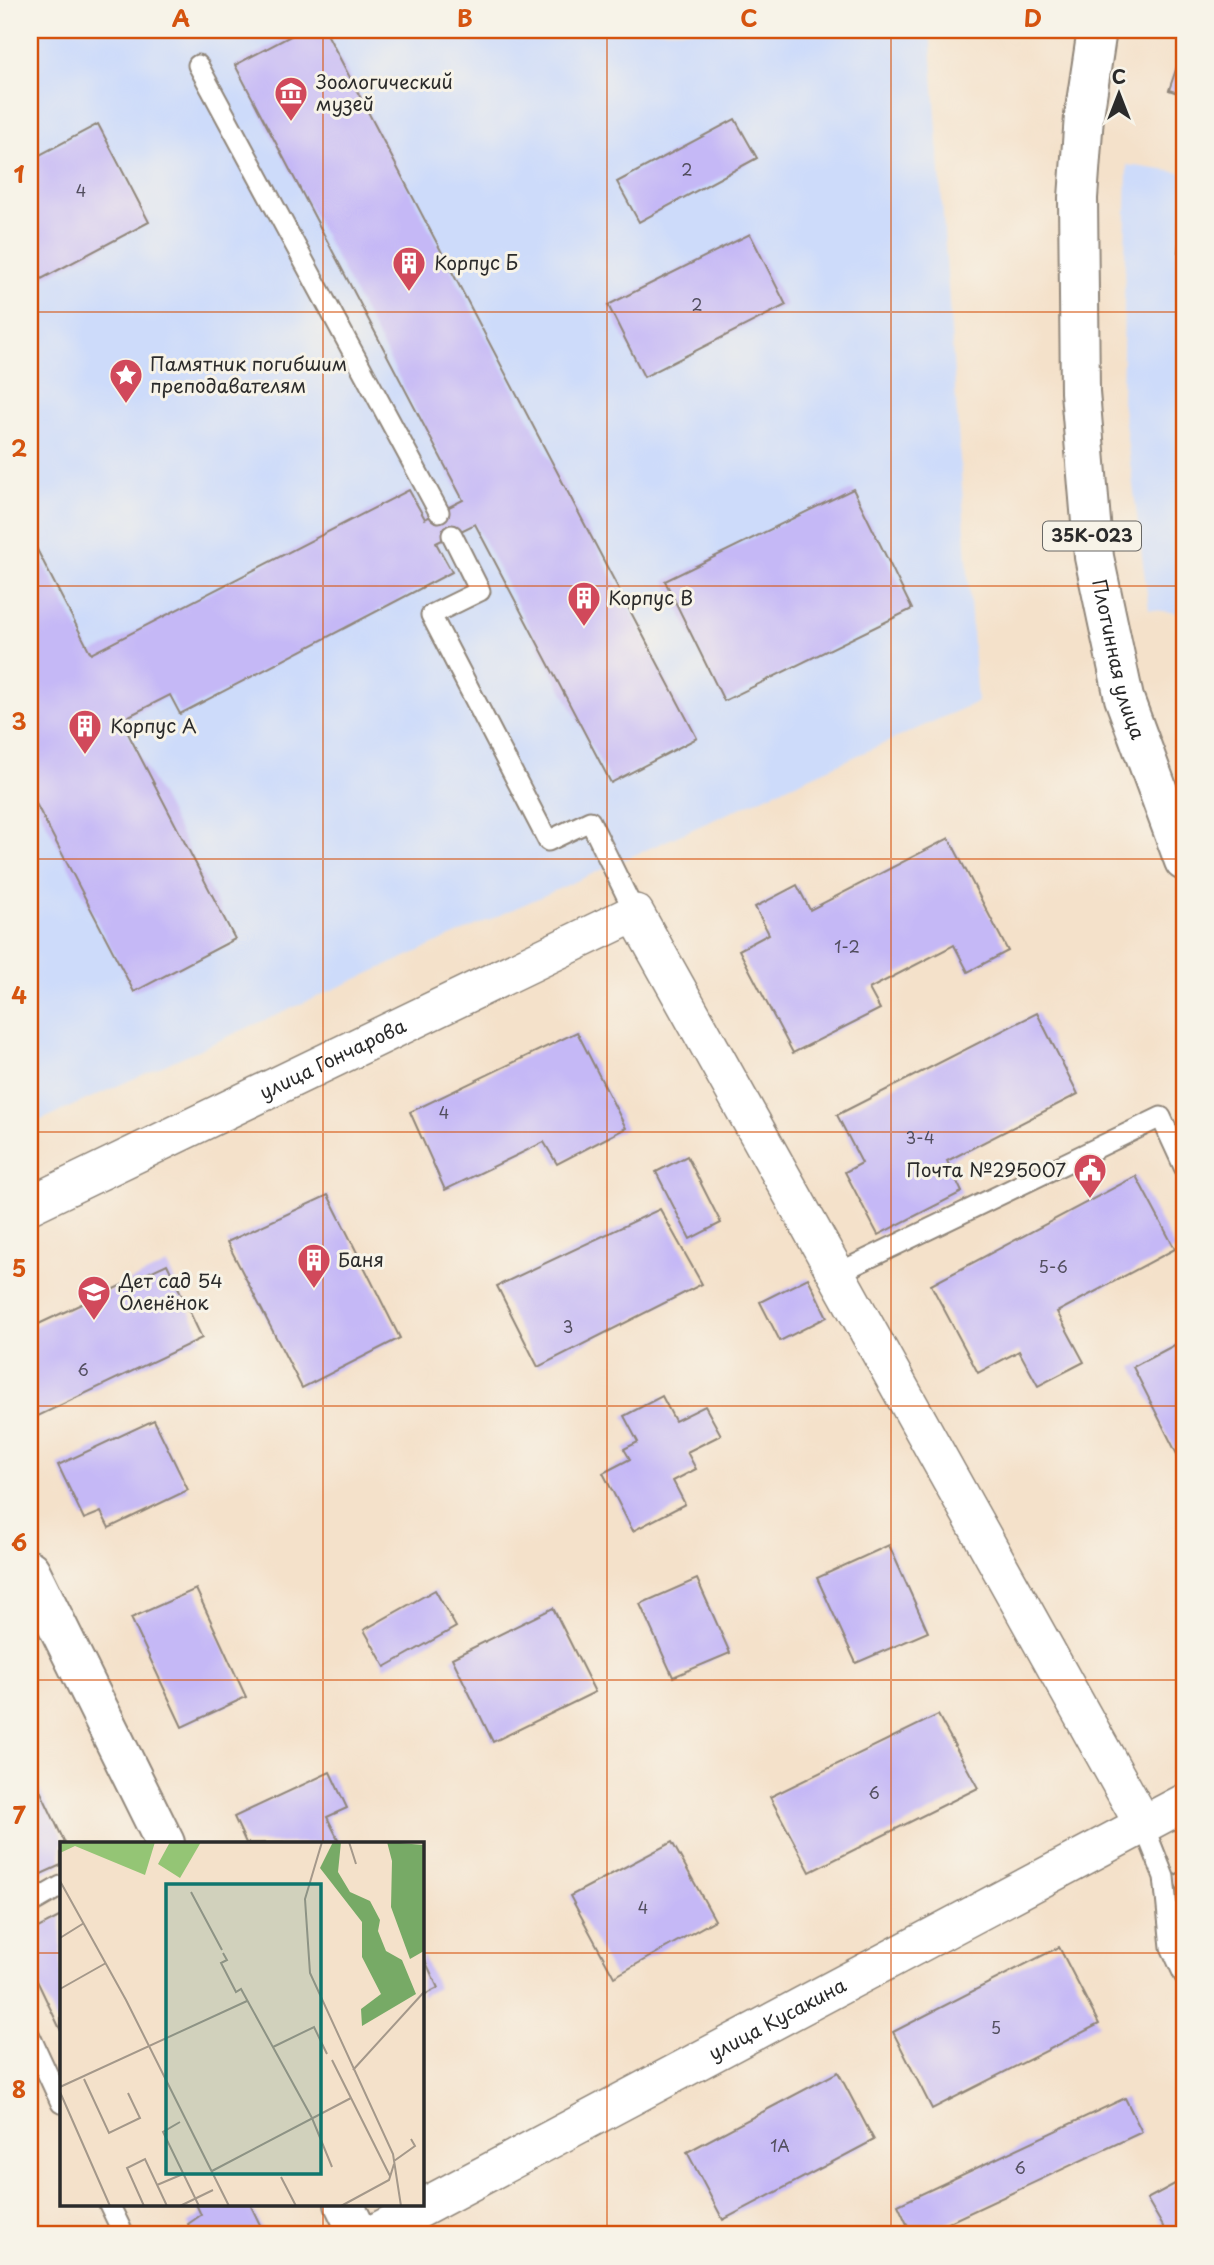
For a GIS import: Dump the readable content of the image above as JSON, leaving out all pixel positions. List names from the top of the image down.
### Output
{
  "streets": {
    "main road": ["35К-023", "Плотинная улица"],
    "street": ["улица Гончарова", "улица Кусакина"]
  },
  "places": {
    "museum": ["Зоологический музей"],
    "building": [
      "Корпус Б",
      "Корпус В",
      "Корпус А",
      "Баня"
    ],
    "place": ["Памятник погибшим преподавателям"],
    "public building": ["Почта №295007"],
    "school or university": ["Дет сад 54 Оленёнок"]
  },
  "house_numbers": [
    "2",
    "4",
    "2",
    "1-2",
    "4",
    "3-4",
    "5-6",
    "3",
    "6",
    "6",
    "4",
    "5",
    "1А",
    "6"
  ],
  "north": "top",
  "grid": {
    "columns": [
      "A",
      "B",
      "C",
      "D"
    ],
    "rows": [
      "1",
      "2",
      "3",
      "4",
      "5",
      "6",
      "7",
      "8"
    ]
  }
}
